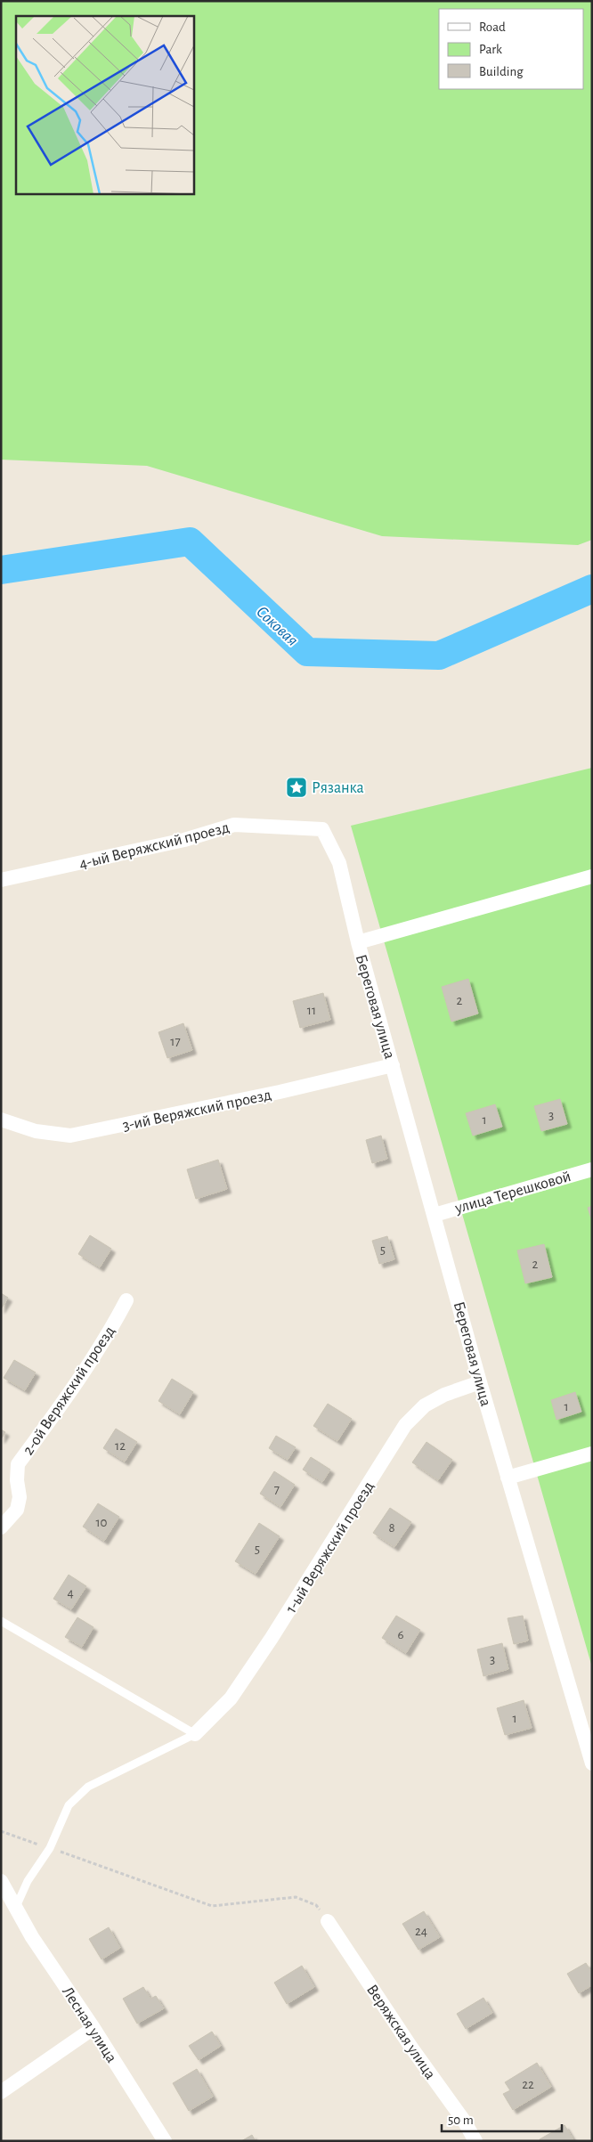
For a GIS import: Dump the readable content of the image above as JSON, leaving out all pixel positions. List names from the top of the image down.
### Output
{
  "streets": {
    "street": [
      "4-ый Веряжский проезд",
      "Береговая улица",
      "3-ий Веряжский проезд",
      "улица Терешковой",
      "2-ой Веряжский проезд",
      "1-ый Веряжский проезд",
      "Лесная улица",
      "Веряжская улица"
    ]
  },
  "crossings": [
    ["4-ый Веряжский проезд", "Береговая улица"],
    ["Береговая улица", "3-ий Веряжский проезд"],
    ["Береговая улица", "улица Терешковой"],
    ["Береговая улица", "1-ый Веряжский проезд"]
  ],
  "water": ["Соковая"],
  "places": {
    "place": ["Рязанка"]
  },
  "house_numbers": [
    "2",
    "11",
    "17",
    "3",
    "1",
    "5",
    "2",
    "1",
    "12",
    "7",
    "10",
    "8",
    "5",
    "4",
    "6",
    "3",
    "1",
    "24",
    "22"
  ],
  "legend": ["Road", "Park", "Building"],
  "scale_bar": "50 m"
}
